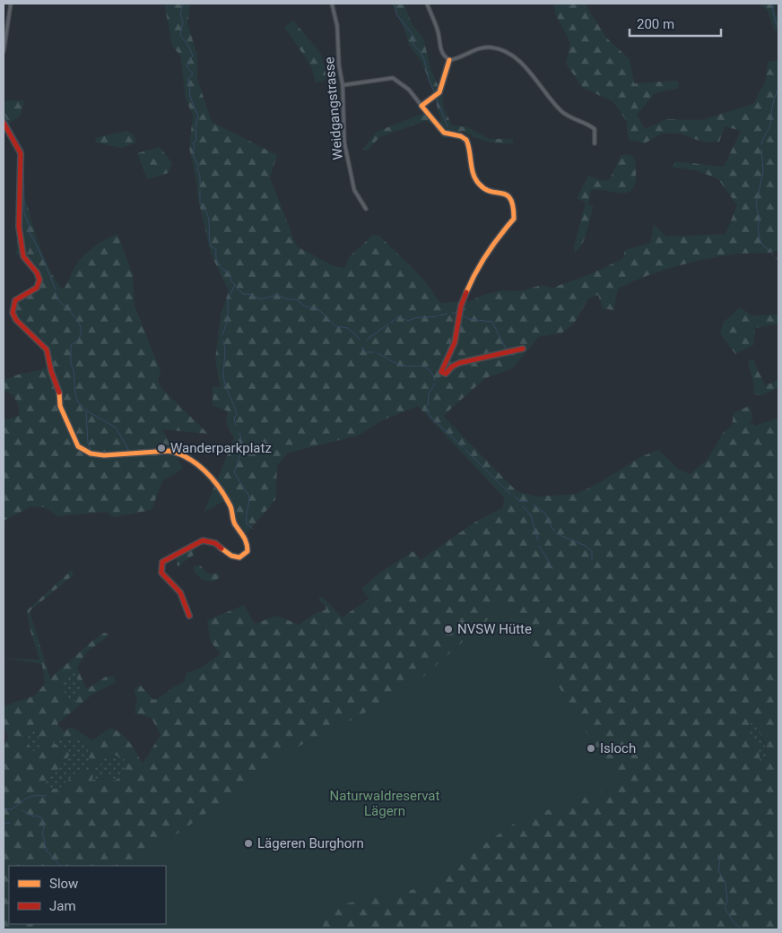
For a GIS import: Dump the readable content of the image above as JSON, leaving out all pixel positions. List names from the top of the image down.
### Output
{
  "streets": {
    "street": ["Weidgangstrasse"]
  },
  "parks": ["Naturwaldreservat Lägern"],
  "places": [
    "Wanderparkplatz",
    "NVSW Hütte",
    "Isloch",
    "Lägeren Burghorn"
  ],
  "legend": ["Slow", "Jam"],
  "scale_bar": "200 m"
}
